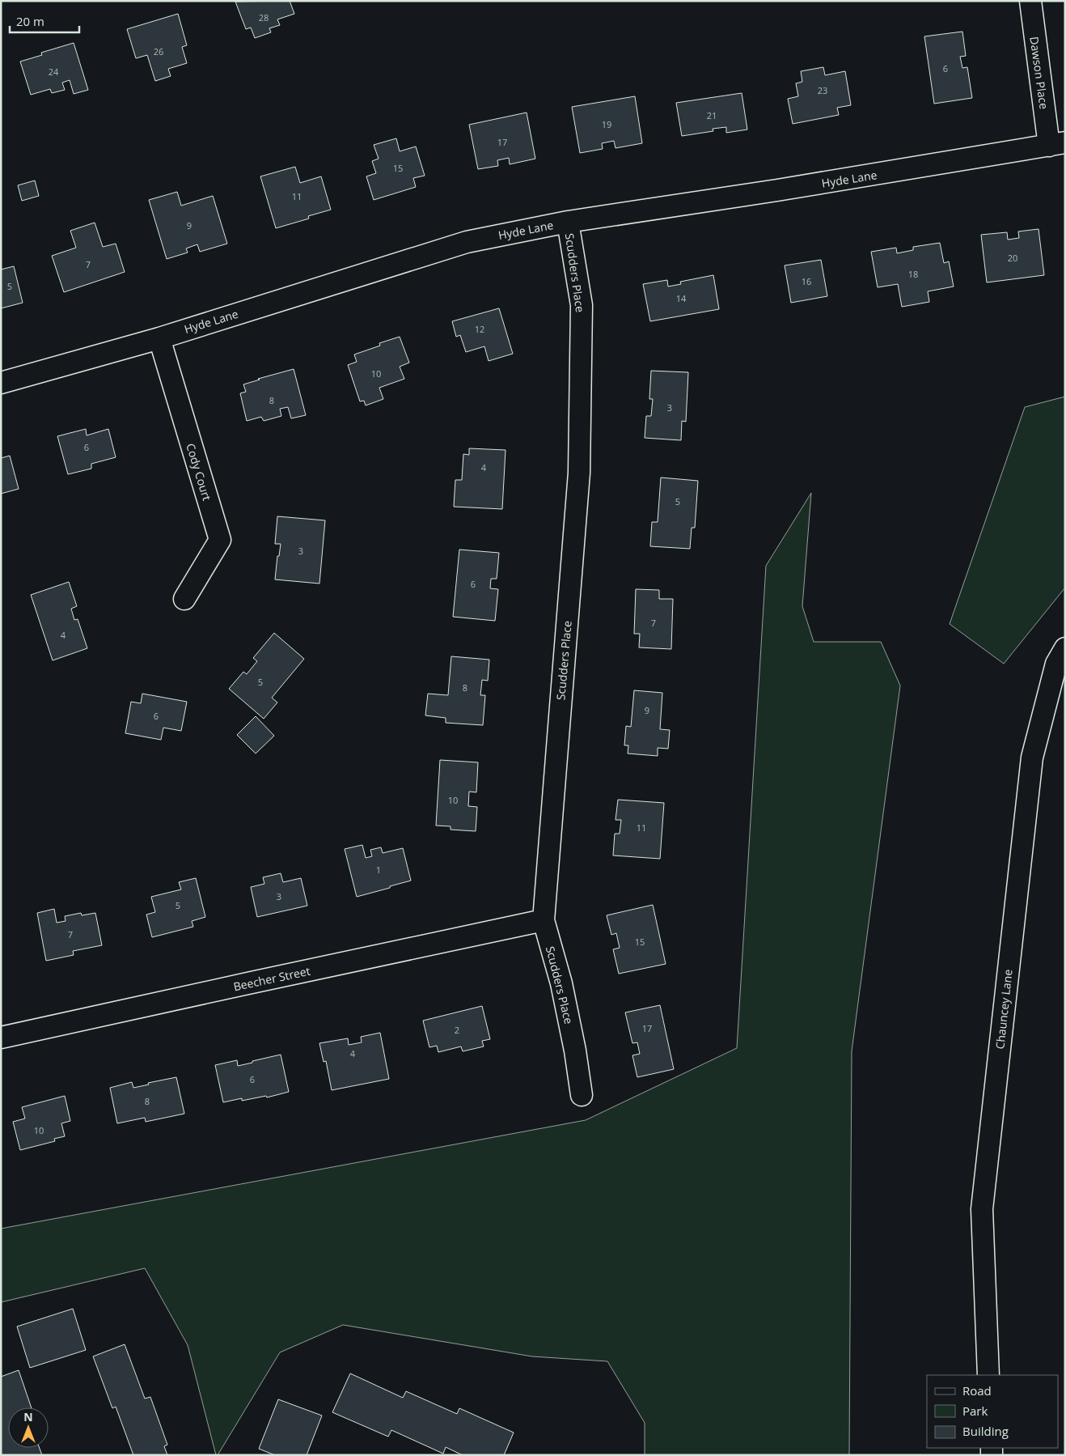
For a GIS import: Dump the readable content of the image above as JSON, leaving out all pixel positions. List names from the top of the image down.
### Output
{
  "streets": {
    "street": [
      "Dawson Place",
      "Hyde Lane",
      "Scudders Place",
      "Cody Court",
      "Beecher Street",
      "Chauncey Lane"
    ]
  },
  "crossings": [
    ["Dawson Place", "Hyde Lane"],
    ["Hyde Lane", "Scudders Place"],
    ["Hyde Lane", "Cody Court"],
    ["Scudders Place", "Beecher Street"]
  ],
  "house_numbers": [
    "28",
    "26",
    "6",
    "24",
    "23",
    "21",
    "19",
    "17",
    "15",
    "11",
    "9",
    "20",
    "7",
    "18",
    "16",
    "5",
    "14",
    "12",
    "10",
    "8",
    "3",
    "6",
    "4",
    "5",
    "3",
    "6",
    "7",
    "4",
    "5",
    "8",
    "9",
    "6",
    "10",
    "11",
    "1",
    "3",
    "5",
    "7",
    "15",
    "17",
    "2",
    "4",
    "6",
    "8",
    "10"
  ],
  "legend": ["Road", "Park", "Building"],
  "scale_bar": "20 m",
  "north": "top"
}
